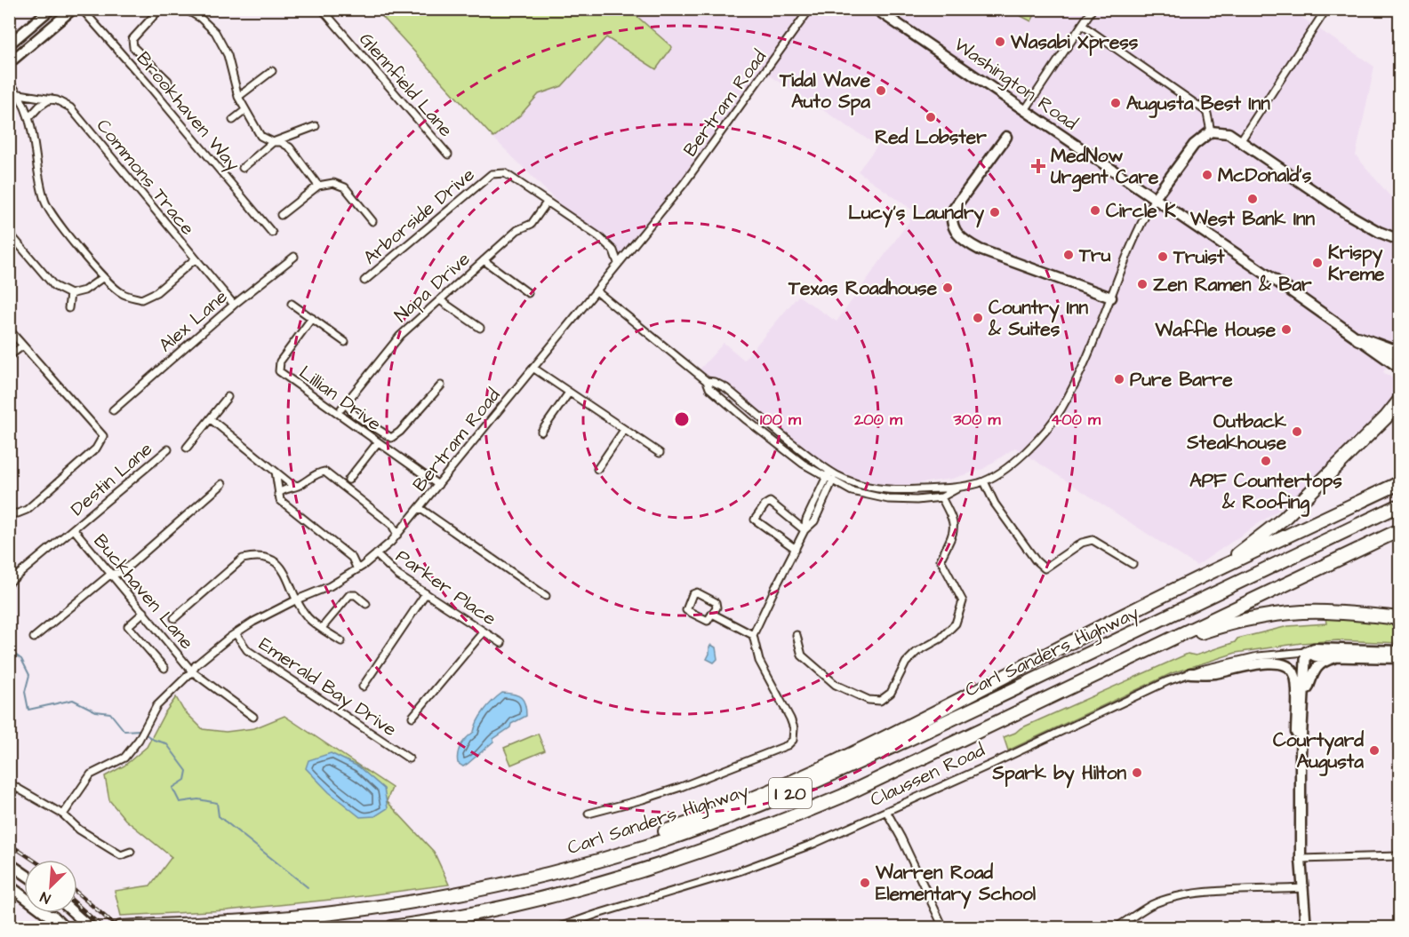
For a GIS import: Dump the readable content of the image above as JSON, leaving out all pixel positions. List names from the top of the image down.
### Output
{
  "streets": {
    "highway": ["Carl Sanders Highway", "I 20"],
    "street": [
      "Washington Road",
      "Glennfield Lane",
      "Bertram Road",
      "Brookhaven Way",
      "Commons Trace",
      "Arborside Drive",
      "Napa Drive",
      "Alex Lane",
      "Lillian Drive",
      "Destin Lane",
      "Parker Place",
      "Buckhaven Lane",
      "Emerald Bay Drive",
      "Claussen Road"
    ]
  },
  "crossings": [
    ["Bertram Road", "Arborside Drive"],
    ["Bertram Road", "Lillian Drive"],
    ["Bertram Road", "Parker Place"],
    ["Bertram Road", "Buckhaven Lane"],
    ["Bertram Road", "Emerald Bay Drive"],
    ["Commons Trace", "Alex Lane"],
    ["Arborside Drive", "Napa Drive"],
    ["Destin Lane", "Buckhaven Lane"]
  ],
  "places": {
    "other": [
      "Wasabi Xpress",
      "Tidal Wave Auto Spa",
      "Augusta Best Inn",
      "Red Lobster",
      "McDonald's",
      "West Bank Inn",
      "Circle K",
      "Lucy's Laundry",
      "Tru",
      "Truist",
      "Krispy Kreme",
      "Zen Ramen & Bar",
      "Texas Roadhouse",
      "Country Inn & Suites",
      "Waffle House",
      "Pure Barre",
      "Outback Steakhouse",
      "APF Countertops & Roofing",
      "Courtyard Augusta",
      "Spark by Hilton",
      "Warren Road Elementary School"
    ],
    "health": ["MedNow Urgent Care"]
  },
  "north": "bottom left",
  "rings": [
    "100 m",
    "200 m",
    "300 m",
    "400 m"
  ]
}
